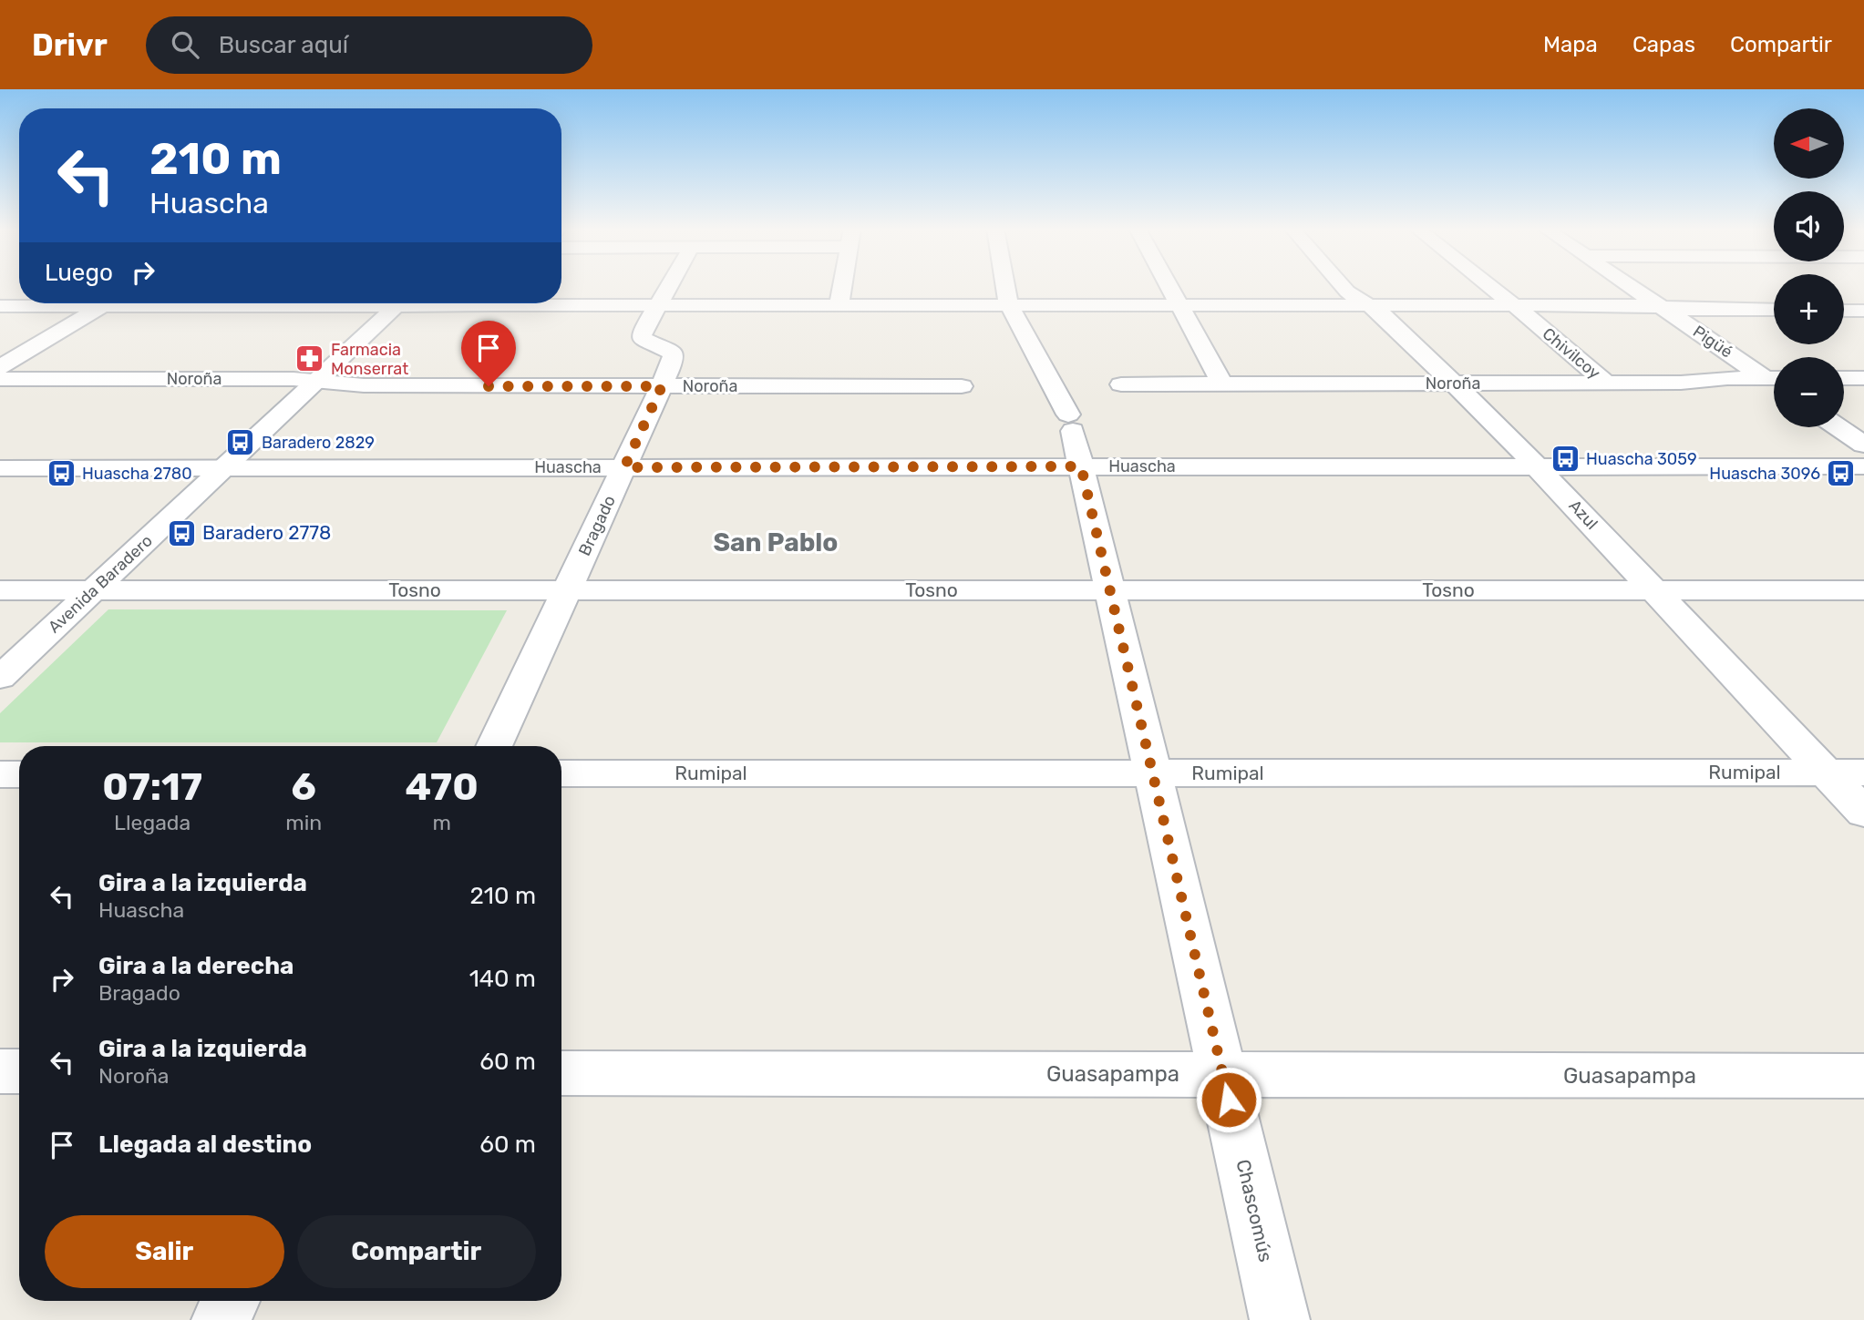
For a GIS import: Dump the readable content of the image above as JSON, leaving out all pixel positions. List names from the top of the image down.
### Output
{
  "streets": {
    "street": [
      "Pigüé",
      "Chivilcoy",
      "Noroña",
      "Huascha",
      "Azul",
      "Bragado",
      "Avenida Baradero",
      "Tosno",
      "Rumipal",
      "Guasapampa",
      "Chascomús"
    ]
  },
  "crossings": [
    ["Chivilcoy", "Noroña"],
    ["Noroña", "Azul"],
    ["Noroña", "Bragado"],
    ["Noroña", "Avenida Baradero"],
    ["Huascha", "Azul"],
    ["Huascha", "Bragado"],
    ["Huascha", "Avenida Baradero"],
    ["Huascha", "Chascomús"],
    ["Azul", "Tosno"],
    ["Azul", "Rumipal"],
    ["Bragado", "Tosno"],
    ["Avenida Baradero", "Tosno"],
    ["Tosno", "Chascomús"],
    ["Rumipal", "Chascomús"],
    ["Guasapampa", "Chascomús"]
  ],
  "districts": ["San Pablo"],
  "places": {
    "pharmacy": ["Farmacia Monserrat"],
    "bus stop": [
      "Baradero 2829",
      "Huascha 3059",
      "Huascha 2780",
      "Huascha 3096",
      "Baradero 2778"
    ]
  },
  "north": "left",
  "page": {
    "header": "Drivr",
    "search": "Buscar aquí",
    "nav": ["Mapa", "Capas", "Compartir"],
    "map_buttons": ["+", "−"],
    "turn": ["210 m", "Huascha"],
    "then": "Luego",
    "eta": [
      "07:17",
      "Llegada",
      "6",
      "min",
      "470",
      "m"
    ],
    "list": [
      {
        "name": "Gira a la izquierda",
        "note": "Huascha",
        "value": "210 m"
      },
      {
        "name": "Gira a la derecha",
        "note": "Bragado",
        "value": "140 m"
      },
      {
        "name": "Gira a la izquierda",
        "note": "Noroña",
        "value": "60 m"
      },
      {
        "name": "Llegada al destino",
        "value": "60 m"
      }
    ],
    "buttons": ["Salir", "Compartir"]
  }
}
